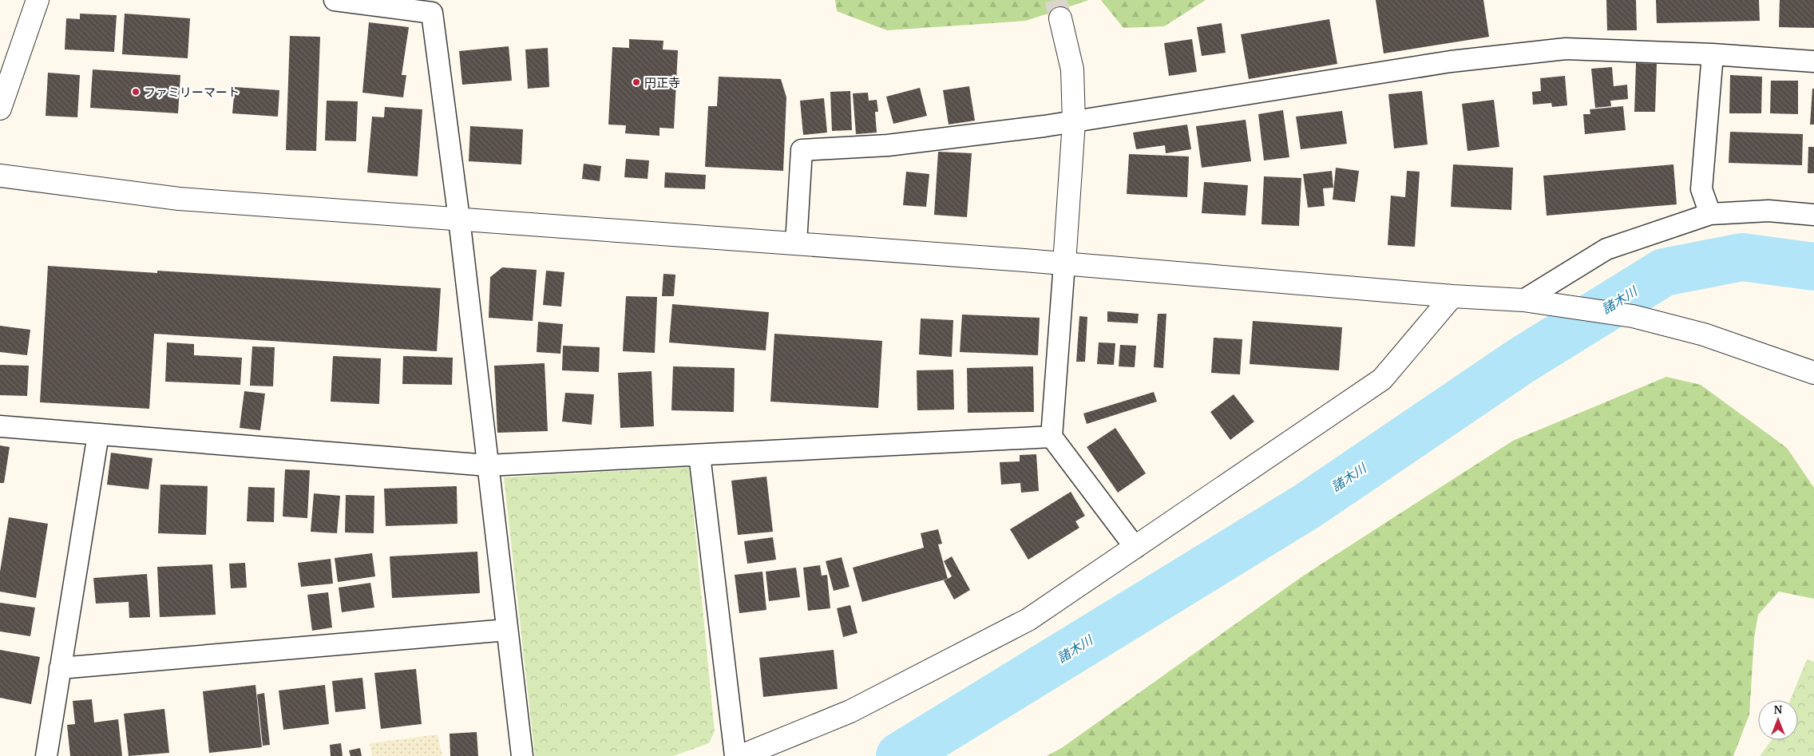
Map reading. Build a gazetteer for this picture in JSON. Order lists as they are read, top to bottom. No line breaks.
{"water":["諸木川"],"places":["円正寺","ファミリーマート"],"north":"top"}
